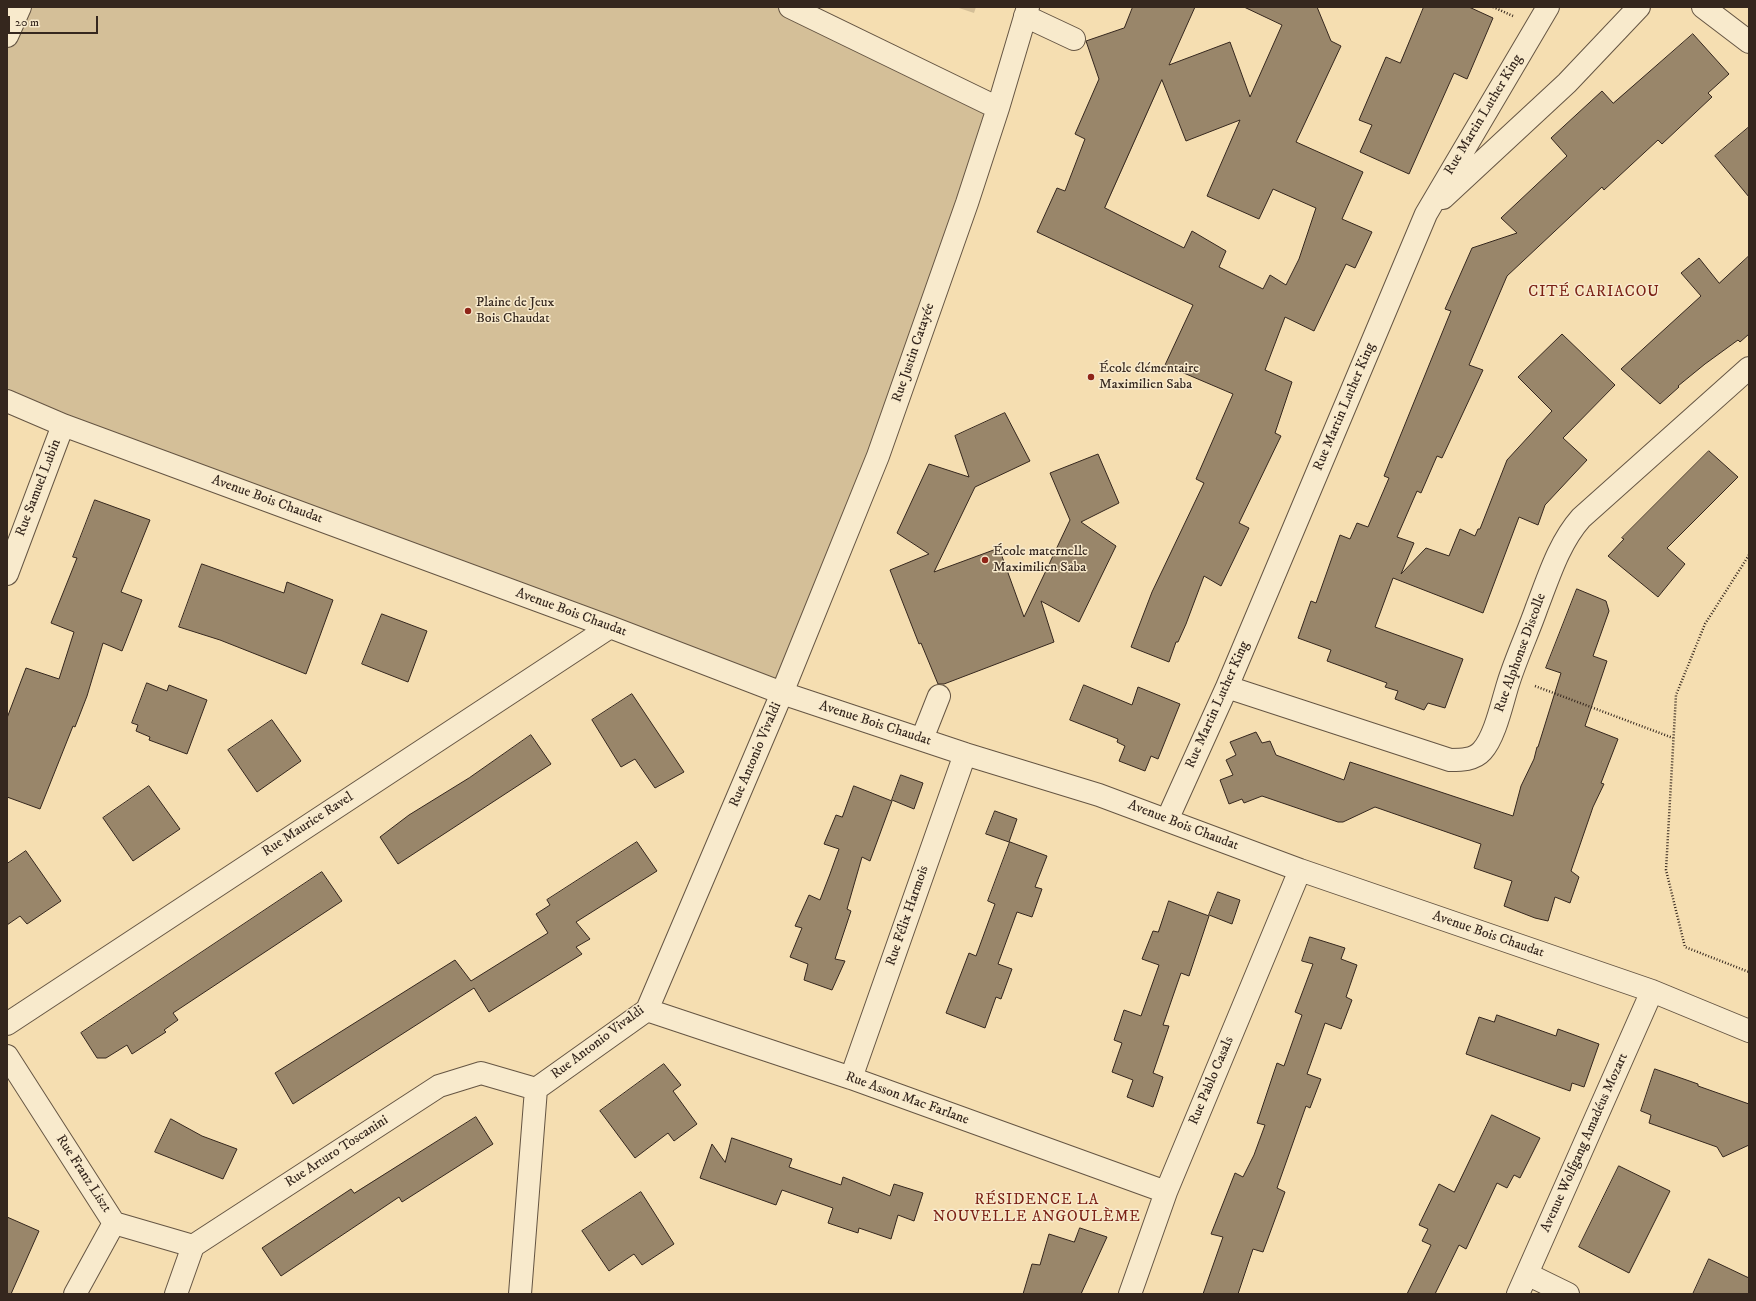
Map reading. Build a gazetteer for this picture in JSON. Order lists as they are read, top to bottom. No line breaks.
{"streets":{"street":["Rue Martin Luther King","Rue Justin Catayée","Rue Samuel Lubin","Avenue Bois Chaudat","Rue Alphonse Discolle","Rue Antonio Vivaldi","Rue Maurice Ravel","Rue Félix Harmois","Rue Pablo Casals","Rue Asson Mac Farlane","Avenue Wolfgang Amadéus Mozart","Rue Arturo Toscanini","Rue Franz Liszt"]},"crossings":[["Rue Martin Luther King","Avenue Bois Chaudat"],["Rue Martin Luther King","Rue Alphonse Discolle"],["Rue Justin Catayée","Avenue Bois Chaudat"],["Rue Justin Catayée","Rue Antonio Vivaldi"],["Rue Samuel Lubin","Avenue Bois Chaudat"],["Avenue Bois Chaudat","Rue Antonio Vivaldi"],["Avenue Bois Chaudat","Rue Maurice Ravel"],["Avenue Bois Chaudat","Rue Félix Harmois"],["Avenue Bois Chaudat","Rue Pablo Casals"],["Avenue Bois Chaudat","Avenue Wolfgang Amadéus Mozart"],["Rue Antonio Vivaldi","Rue Asson Mac Farlane"],["Rue Antonio Vivaldi","Rue Arturo Toscanini"],["Rue Félix Harmois","Rue Asson Mac Farlane"],["Rue Pablo Casals","Rue Asson Mac Farlane"],["Rue Arturo Toscanini","Rue Franz Liszt"]],"districts":["CITÉ CARIACOU","RÉSIDENCE LA NOUVELLE ANGOULÈME"],"places":["Plaine de Jeux Bois Chaudat","École élémentaire Maximilien Saba","École maternelle Maximilien Saba"],"scale_bar":"20 m"}
